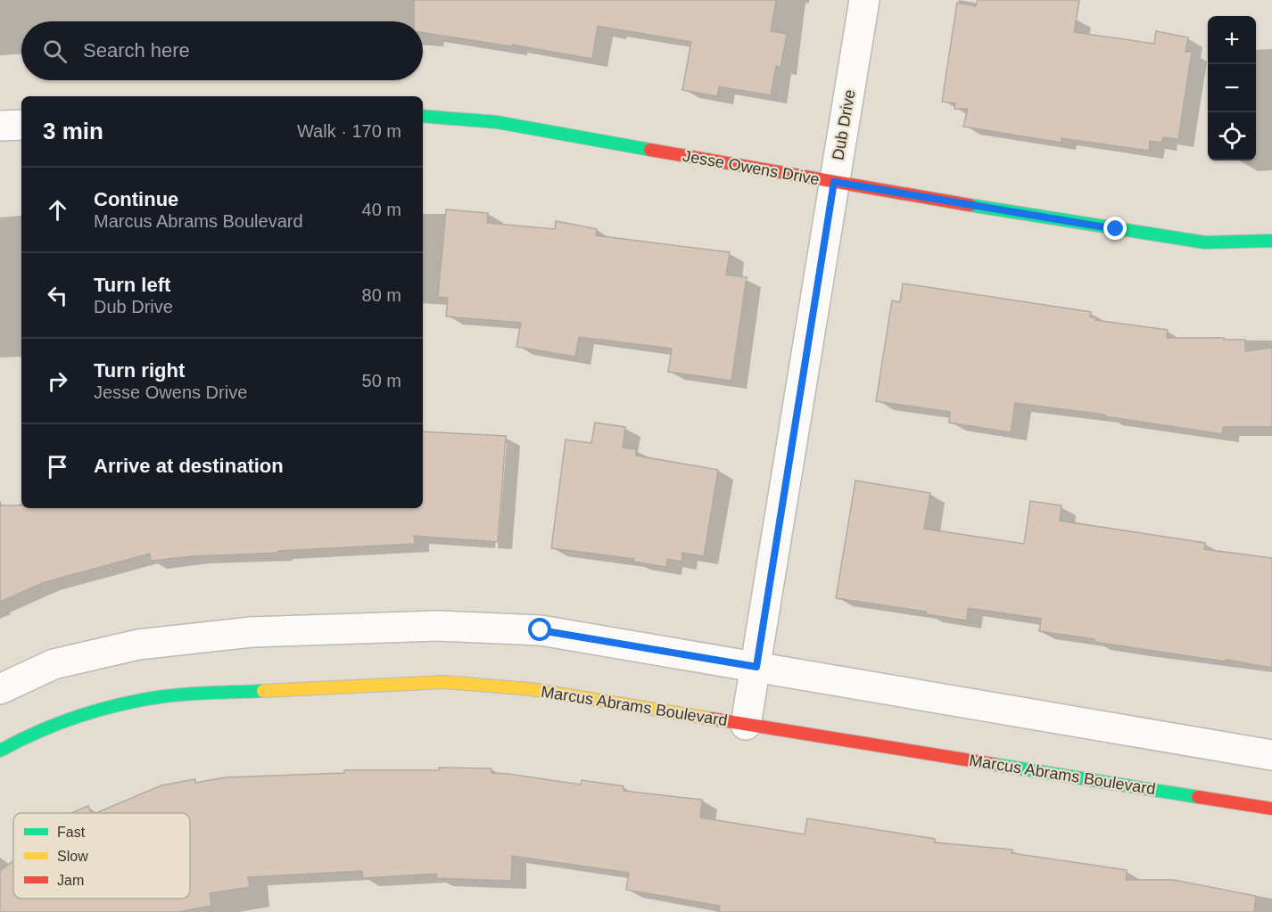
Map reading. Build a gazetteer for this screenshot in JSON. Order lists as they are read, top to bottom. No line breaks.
{"streets":{"street":["Dub Drive","Jesse Owens Drive","Marcus Abrams Boulevard"]},"crossings":[["Dub Drive","Jesse Owens Drive"],["Dub Drive","Marcus Abrams Boulevard"]],"legend":["Fast","Slow","Jam"],"page":{"map_buttons":["+","−"],"search":"Search here","heading":["3 min","Walk · 170 m"],"list":[["Continue","Marcus Abrams Boulevard","40 m"],["Turn left","Dub Drive","80 m"],["Turn right","Jesse Owens Drive","50 m"],"Arrive at destination"]}}
